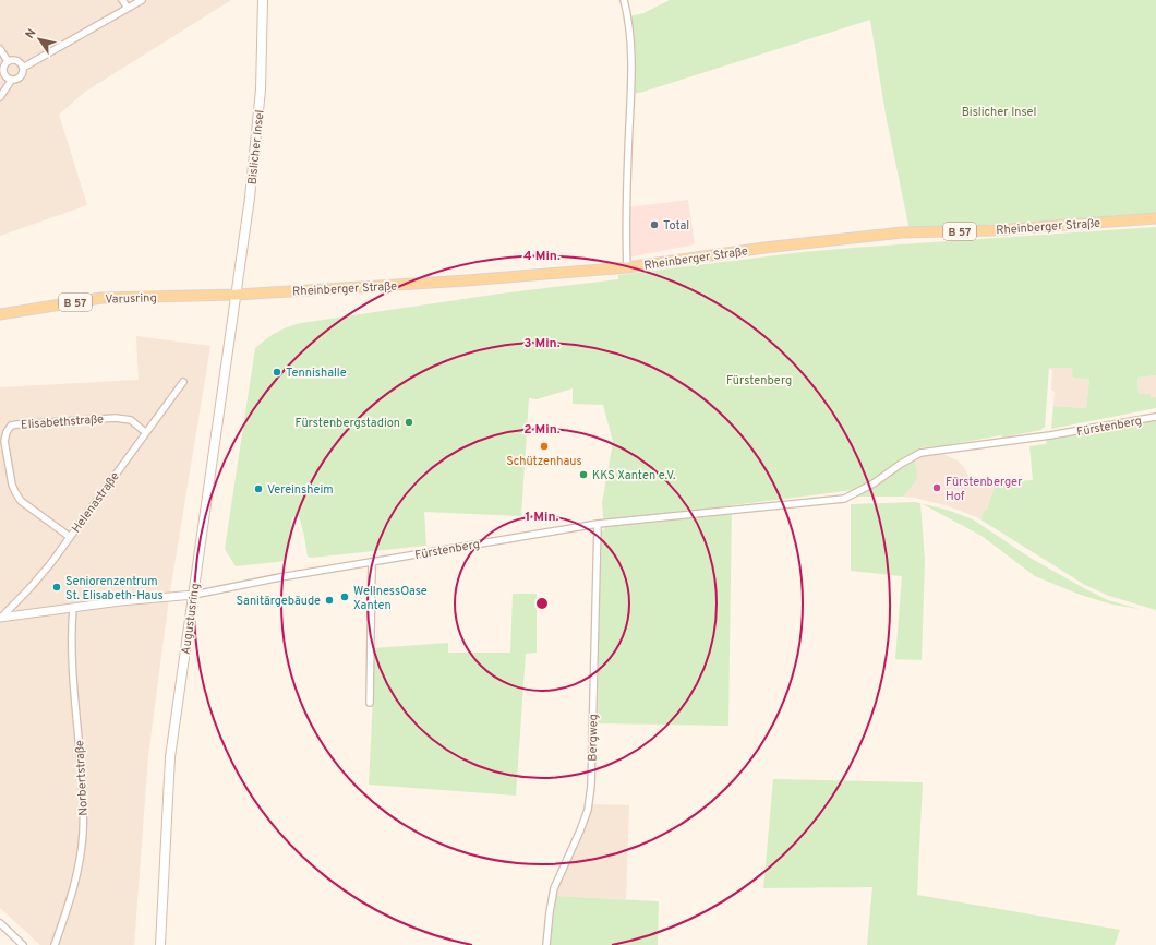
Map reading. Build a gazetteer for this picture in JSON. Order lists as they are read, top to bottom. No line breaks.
{"streets":{"main road":["Bislicher Insel","Rheinberger Straße","B 57","Varusring","Augustusring"],"street":["Elisabethstraße","Fürstenberg","Helenastraße","Bergweg","Norbertstraße"]},"crossings":[["Bislicher Insel","Rheinberger Straße"],["Bislicher Insel","Varusring"],["Bislicher Insel","Augustusring"],["Rheinberger Straße","Varusring"],["Rheinberger Straße","Augustusring"],["Varusring","Augustusring"],["Elisabethstraße","Helenastraße"],["Fürstenberg","Augustusring"],["Fürstenberg","Bergweg"]],"parks":["Bislicher Insel","Fürstenberg"],"places":["Total","Tennishalle","Fürstenbergstadion","Schützenhaus","KKS Xanten e.V.","Fürstenberger Hof","Vereinsheim","Seniorenzentrum St. Elisabeth-Haus","WellnessOase Xanten","Sanitärgebäude"],"north":"top left","rings":["4 Min.","3 Min.","2 Min.","1 Min."]}
